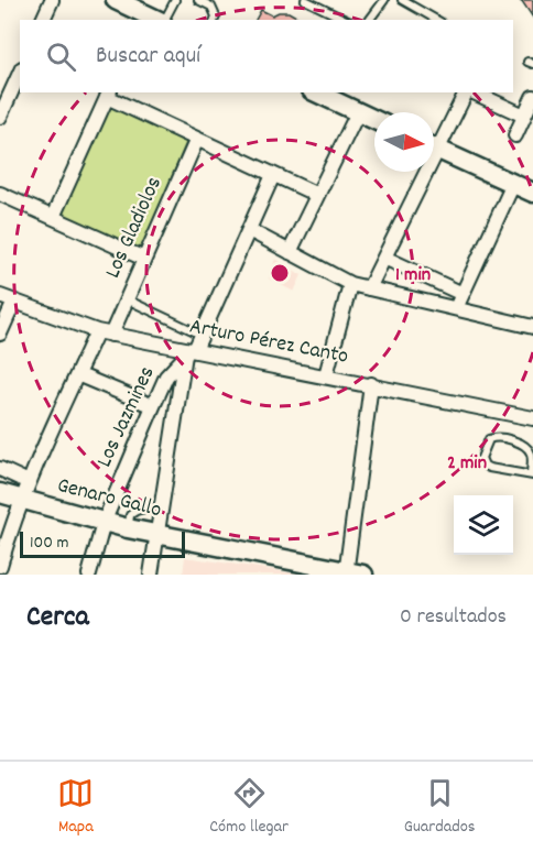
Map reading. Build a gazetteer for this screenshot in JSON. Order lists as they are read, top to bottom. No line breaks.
{"streets":{"street":["Los Gladiolos","Arturo Pérez Canto","Los Jazmines","Genaro Gallo"]},"crossings":[["Los Gladiolos","Arturo Pérez Canto"],["Arturo Pérez Canto","Los Jazmines"],["Los Jazmines","Genaro Gallo"]],"scale_bar":"100 m","north":"right","page":{"search":"Buscar aquí","scale":"100 m","heading":["Cerca","0 resultados"],"nav":["Mapa","Cómo llegar","Guardados"]},"rings":["1 min","2 min"]}
